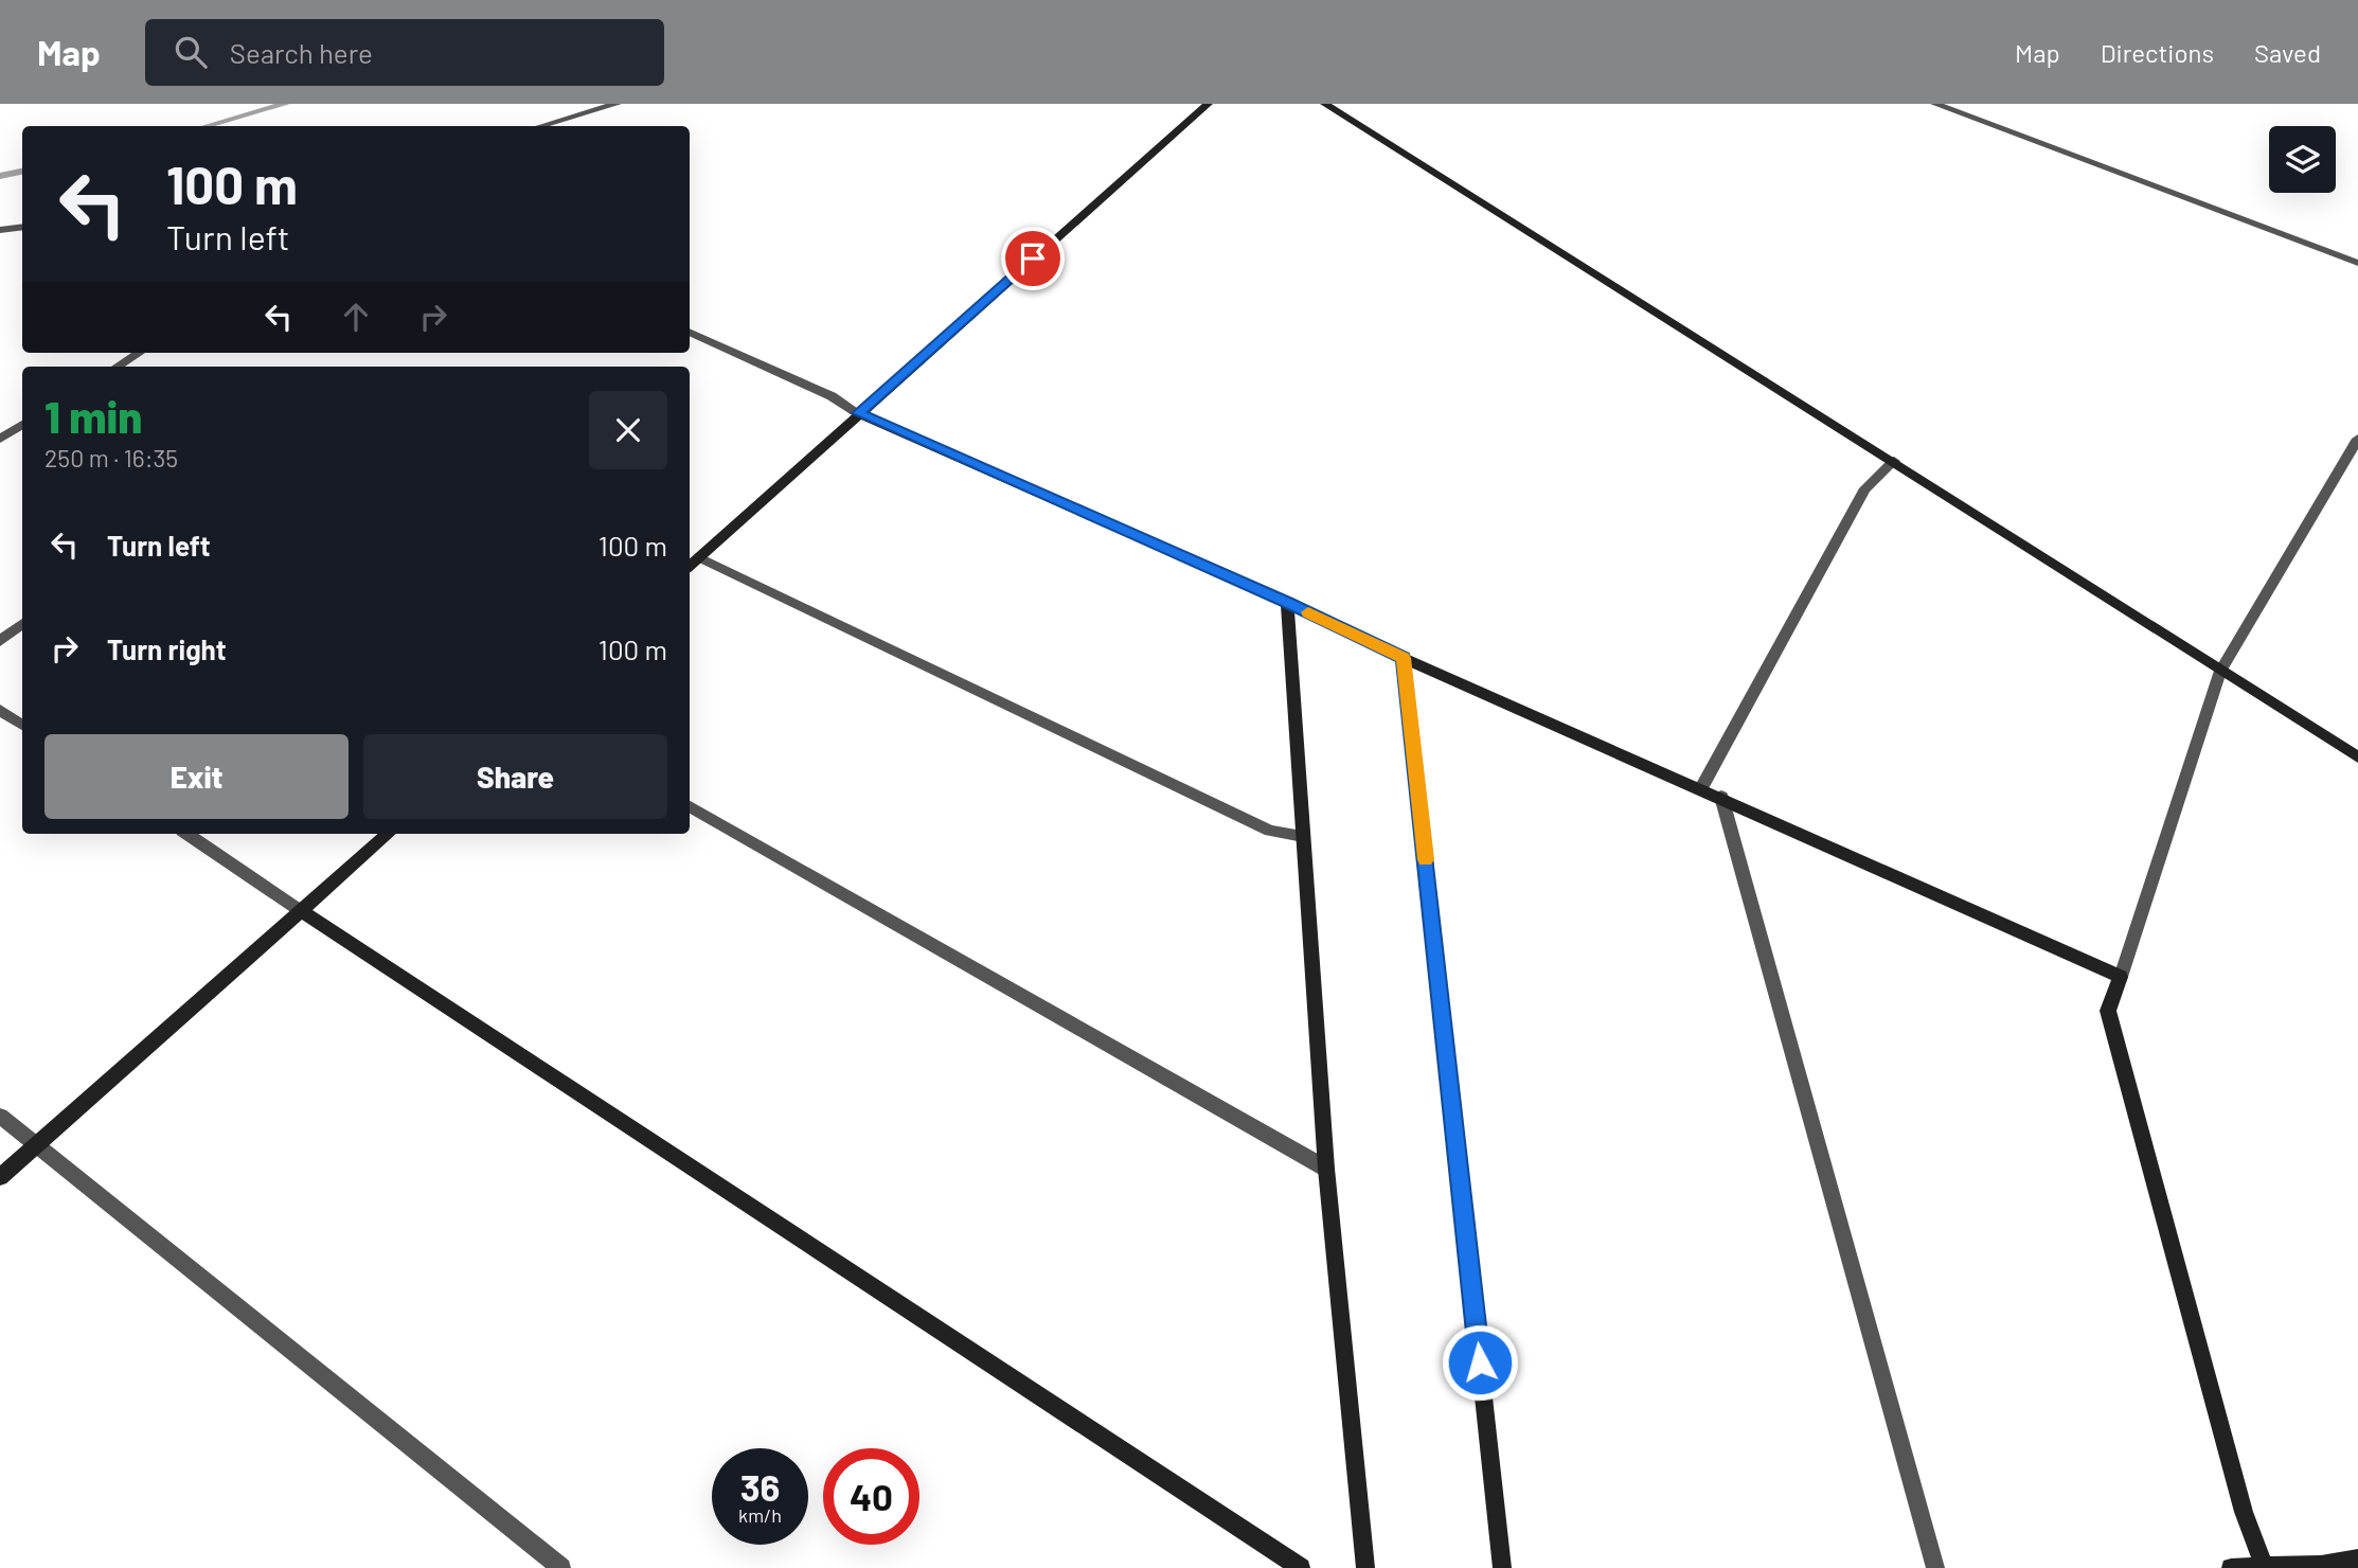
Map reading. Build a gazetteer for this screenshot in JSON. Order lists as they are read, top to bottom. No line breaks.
{"page":{"header":"Map","search":"Search here","nav":["Map","Directions","Saved"],"turn":["100 m","Turn left"],"heading":["1 min","250 m · 16:35"],"list":[{"name":"Turn left","value":"100 m"},{"name":"Turn right","value":"100 m"}],"buttons":["Exit","Share"],"speed":"36 km/h","limit":"40"}}
